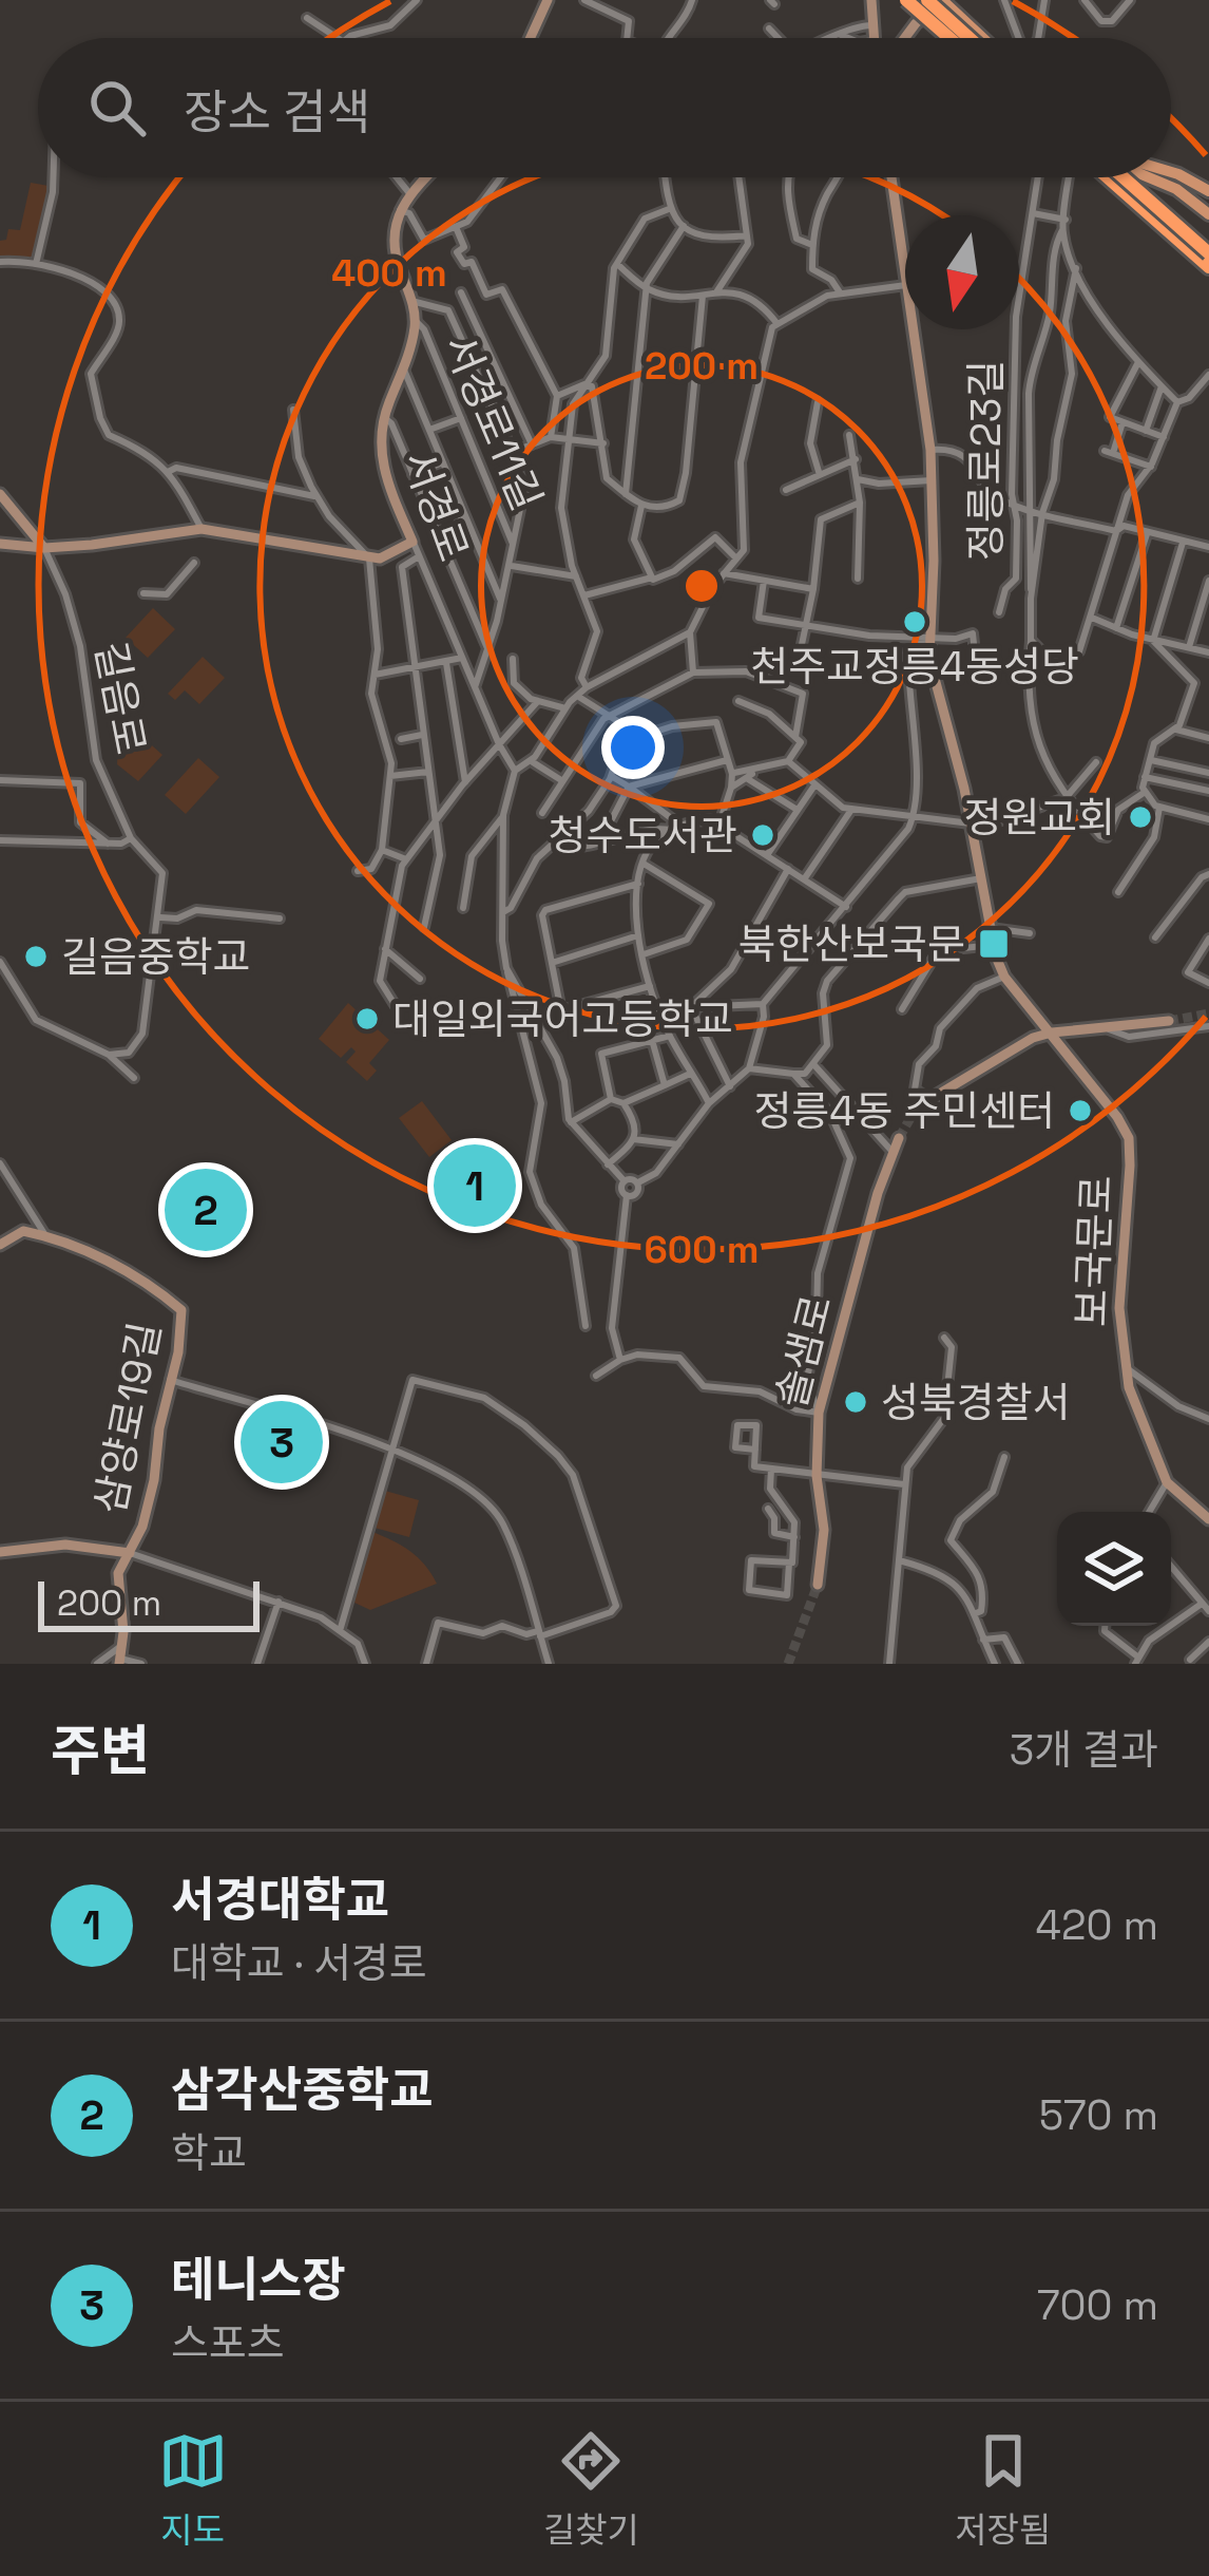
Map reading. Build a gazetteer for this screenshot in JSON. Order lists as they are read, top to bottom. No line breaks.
{"streets":{"street":["서경로11길","정릉로23길","서경로","길음로","보국문로","솔샘로","삼양로19길"]},"crossings":[["서경로11길","서경로"]],"places":{"other":["천주교정릉4동성당","정원교회","청수도서관","길음중학교","대일외국어고등학교","정릉4동 주민센터","성북경찰서"],"transit":["북한산보국문"]},"scale_bar":"200 m","north":"bottom","page":{"search":"장소 검색","pins":["1","2","3"],"scale":"200 m","heading":["주변","3개 결과"],"list":[{"mark":"1","name":"서경대학교","note":"대학교 · 서경로","value":"420 m"},{"mark":"2","name":"삼각산중학교","note":"학교","value":"570 m"},{"mark":"3","name":"테니스장","note":"스포츠","value":"700 m"}],"nav":["지도","길찾기","저장됨"]},"rings":["400 m","200 m","600 m"]}
